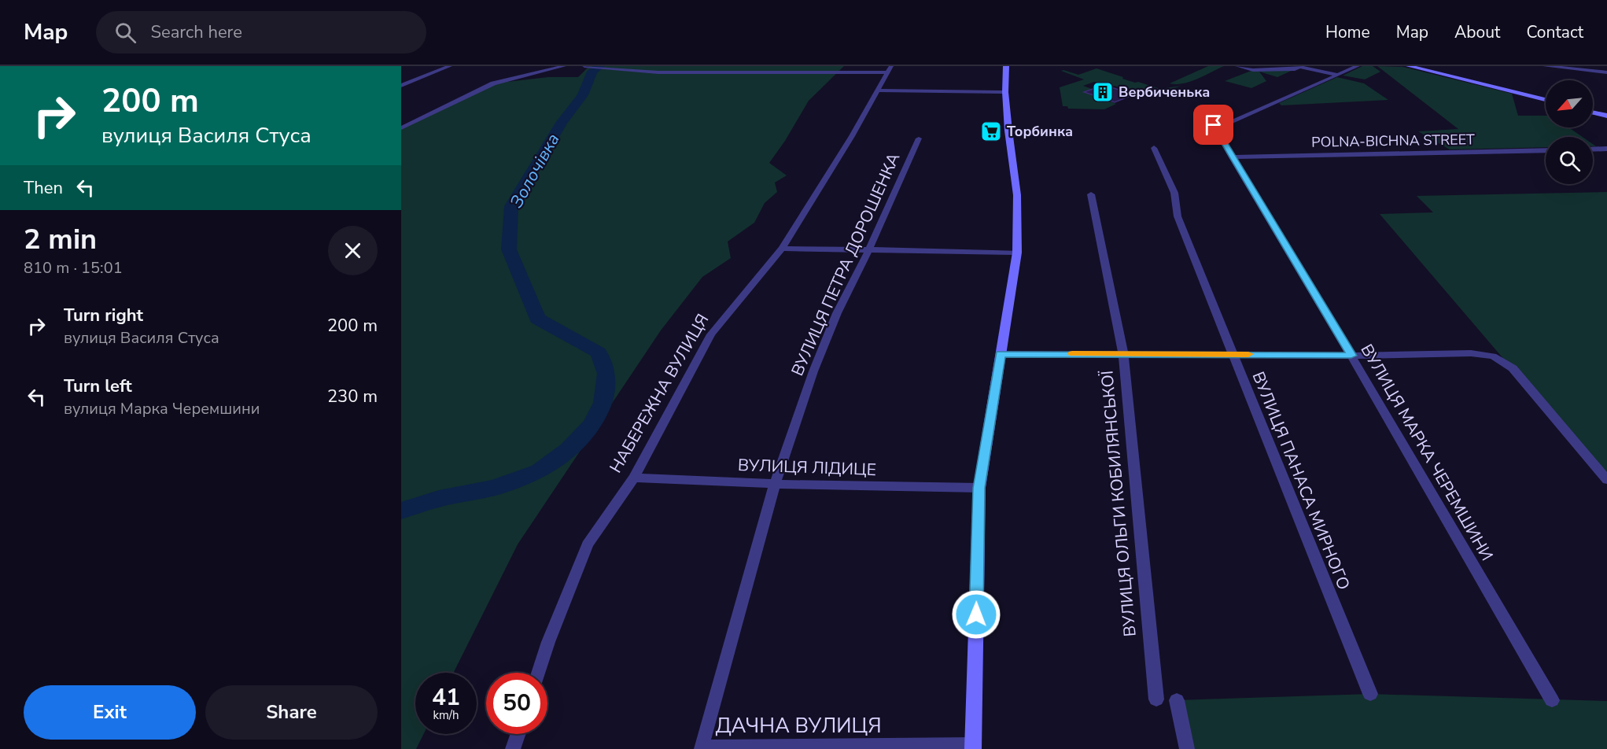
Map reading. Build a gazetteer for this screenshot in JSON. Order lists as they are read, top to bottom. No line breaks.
{"streets":{"street":["POLNA-BICHNA STREET","ВУЛИЦЯ ПЕТРА ДОРОШЕНКА","НАБЕРЕЖНА ВУЛИЦЯ","ВУЛИЦЯ МАРКА ЧЕРЕМШИНИ","ВУЛИЦЯ ЛІДИЦЕ","ВУЛИЦЯ ПАНАСА МИРНОГО","ВУЛИЦЯ ОЛЬГИ КОБИЛЯНСЬКОЇ","ДАЧНА ВУЛИЦЯ"]},"crossings":[["POLNA-BICHNA STREET","ВУЛИЦЯ МАРКА ЧЕРЕМШИНИ"],["ВУЛИЦЯ ПЕТРА ДОРОШЕНКА","ВУЛИЦЯ ЛІДИЦЕ"],["ВУЛИЦЯ ПЕТРА ДОРОШЕНКА","ДАЧНА ВУЛИЦЯ"],["НАБЕРЕЖНА ВУЛИЦЯ","ВУЛИЦЯ ЛІДИЦЕ"],["ВУЛИЦЯ ЛІДИЦЕ","ДАЧНА ВУЛИЦЯ"]],"water":["Золочівка"],"places":{"building":["Вербиченька"],"supermarket":["Торбинка"]},"north":"bottom left","page":{"header":"Map","search":"Search here","nav":["Home","Map","About","Contact"],"turn":["200 m","вулиця Василя Стуса"],"then":"Then","heading":["2 min","810 m · 15:01"],"list":[{"name":"Turn right","note":"вулиця Василя Стуса","value":"200 m"},{"name":"Turn left","note":"вулиця Марка Черемшини","value":"230 m"}],"speed":"41 km/h","limit":"50","buttons":["Exit","Share"]}}
